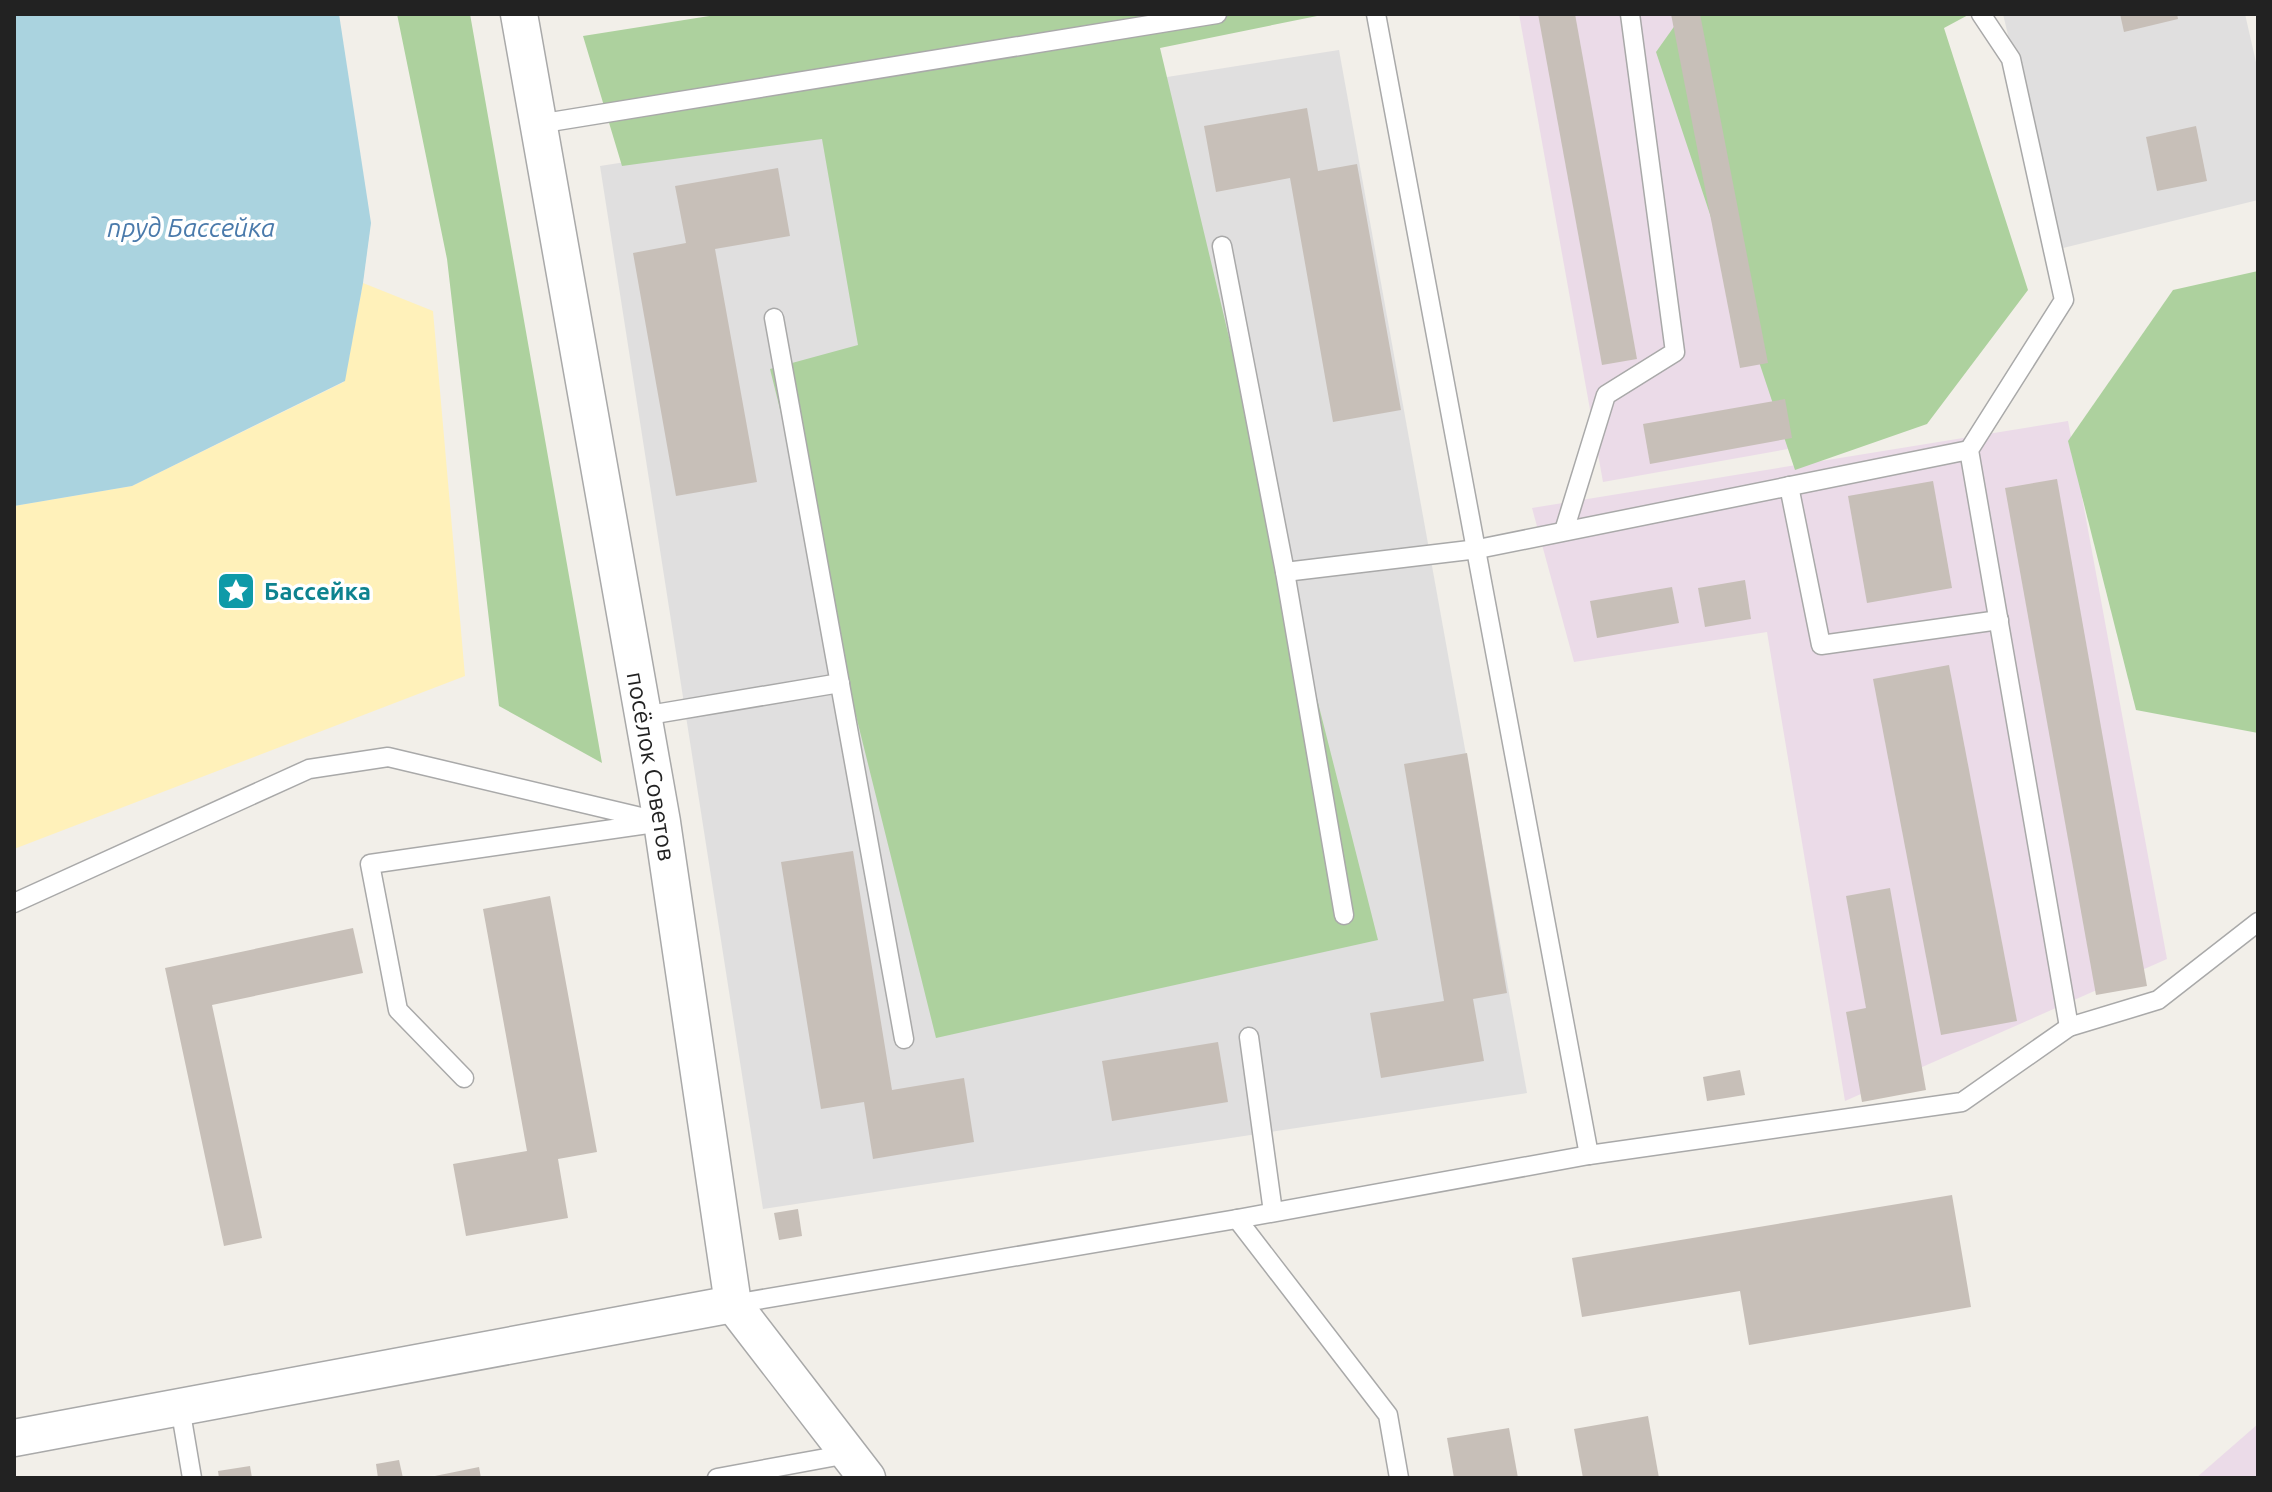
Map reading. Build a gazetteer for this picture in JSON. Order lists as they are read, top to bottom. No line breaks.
{"streets":{"street":["посёлок Советов"]},"water":["пруд Бассейка"],"places":{"place":["Бассейка"]}}
